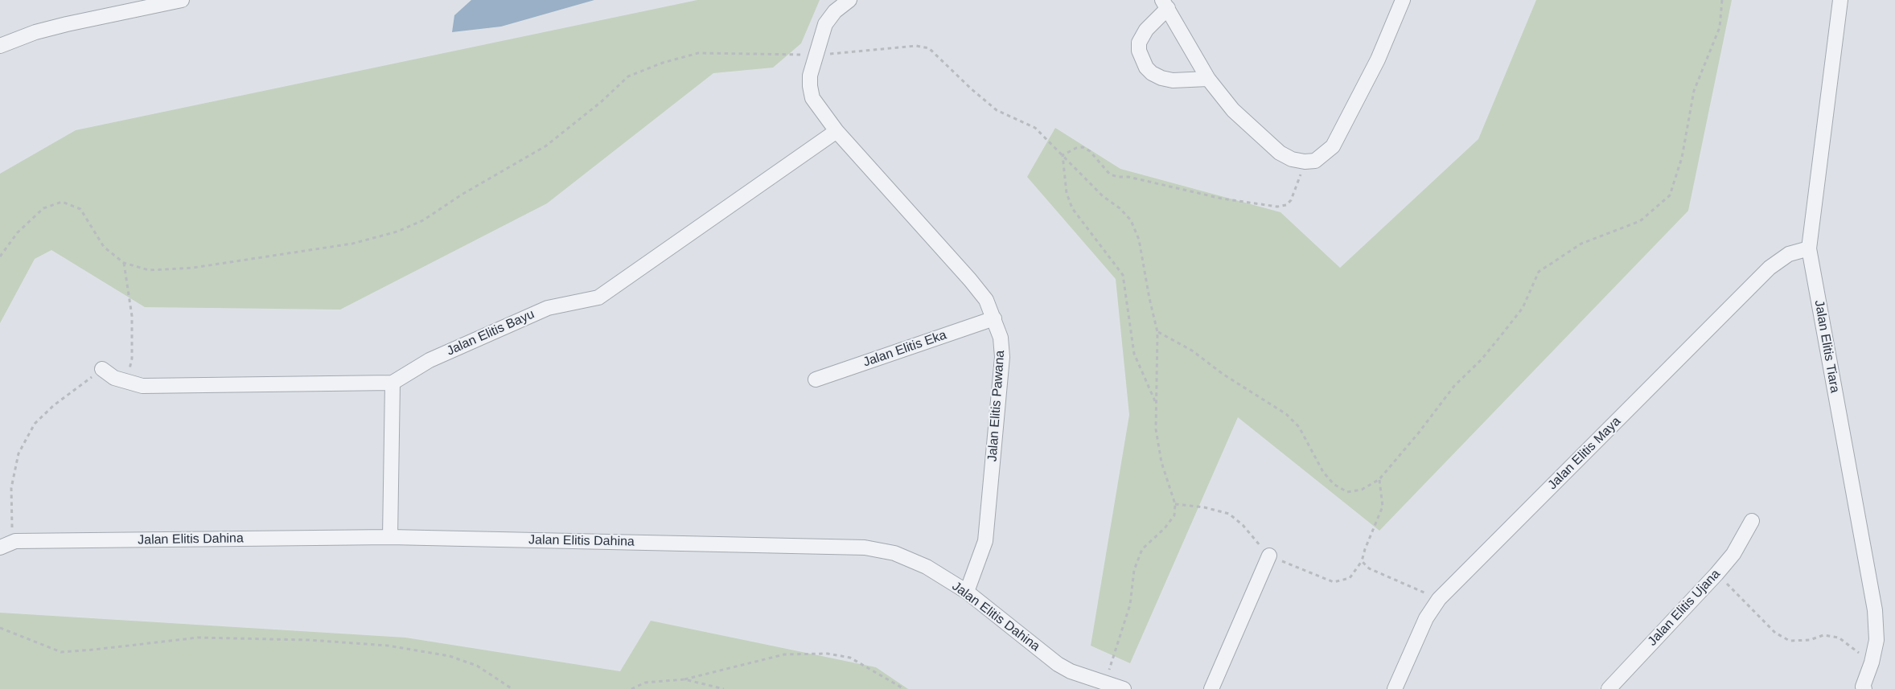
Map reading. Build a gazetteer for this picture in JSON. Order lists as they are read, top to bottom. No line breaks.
{"streets":{"street":["Jalan Elitis Bayu","Jalan Elitis Tiara","Jalan Elitis Eka","Jalan Elitis Pawana","Jalan Elitis Maya","Jalan Elitis Dahina","Jalan Elitis Ujana"]},"crossings":[["Jalan Elitis Bayu","Jalan Elitis Pawana"],["Jalan Elitis Tiara","Jalan Elitis Maya"],["Jalan Elitis Eka","Jalan Elitis Pawana"],["Jalan Elitis Pawana","Jalan Elitis Dahina"]]}
